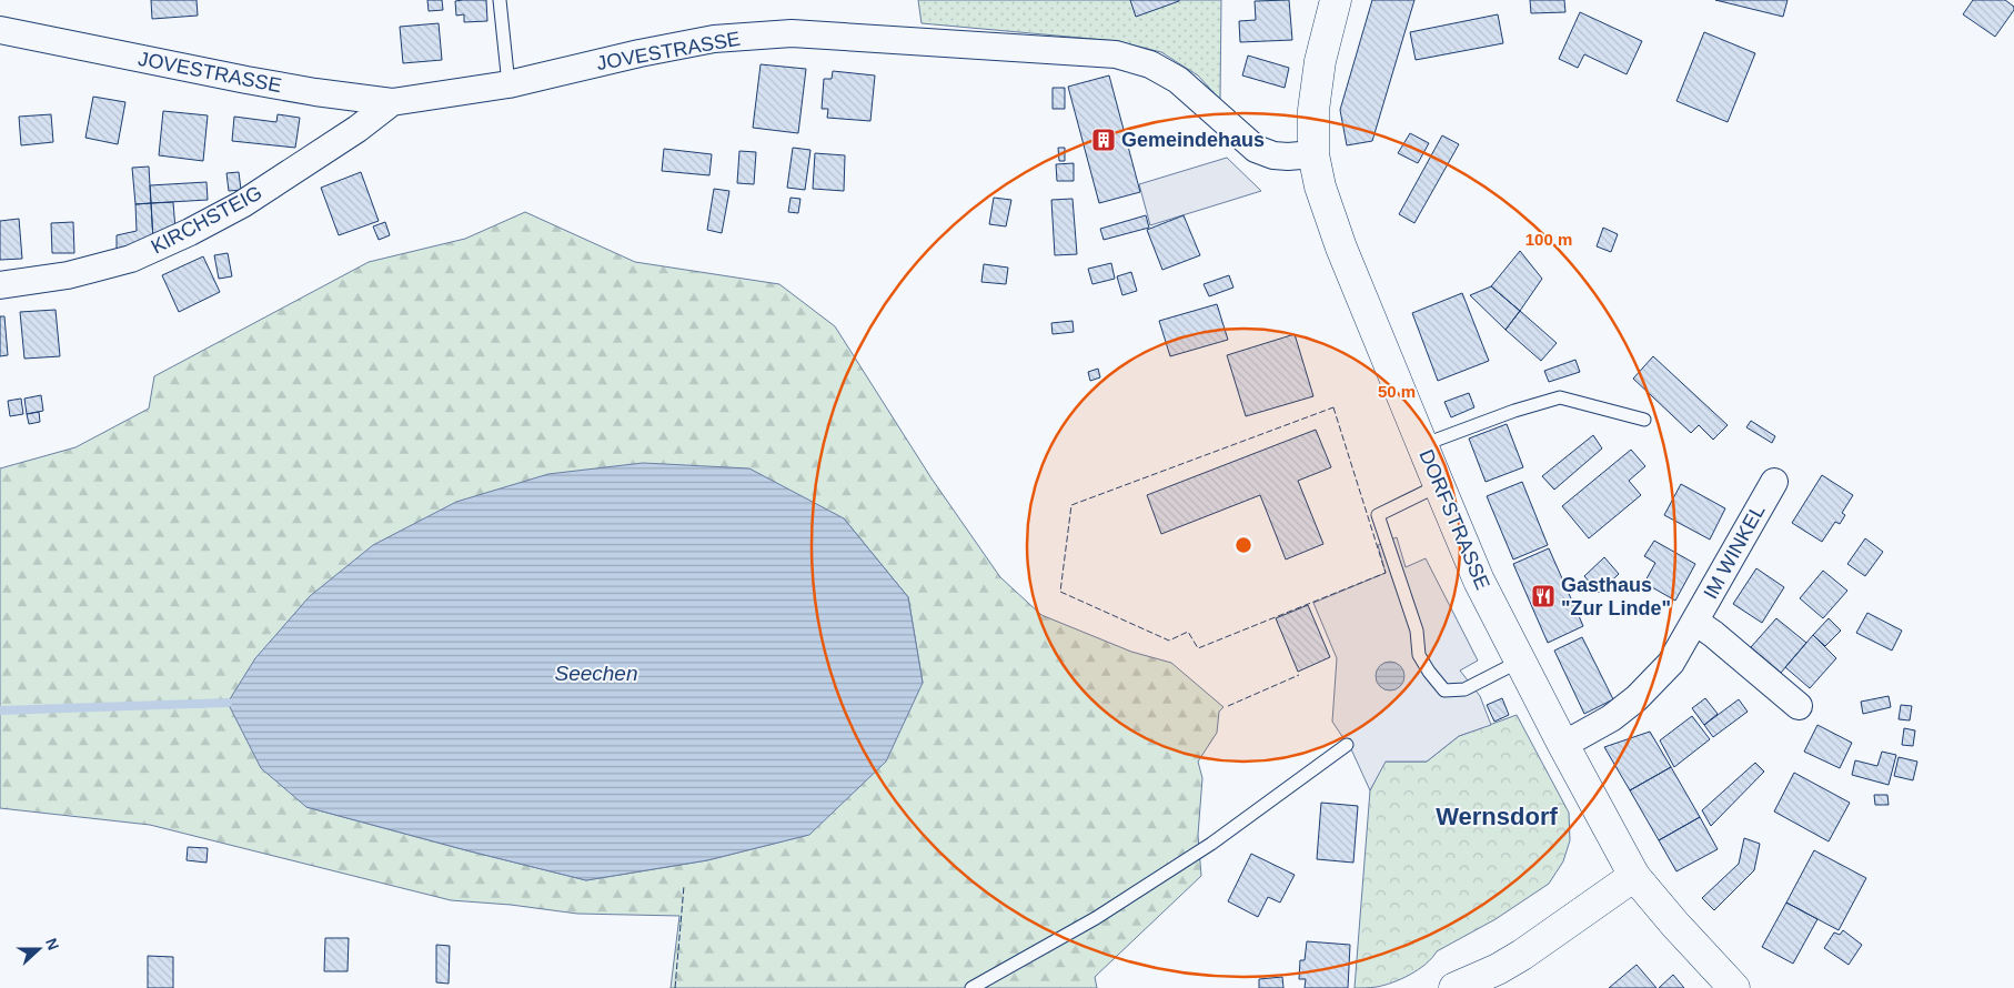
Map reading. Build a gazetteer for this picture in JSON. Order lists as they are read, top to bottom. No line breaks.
{"streets":{"street":["JOVESTRASSE","KIRCHSTEIG","DORFSTRASSE","IM WINKEL"]},"crossings":[["JOVESTRASSE","KIRCHSTEIG"],["JOVESTRASSE","DORFSTRASSE"],["DORFSTRASSE","IM WINKEL"]],"districts":["Wernsdorf"],"water":["Seechen"],"places":{"building":["Gemeindehaus"],"restaurant":["Gasthaus \"Zur Linde\""]},"north":"right","rings":["100 m","50 m"]}
